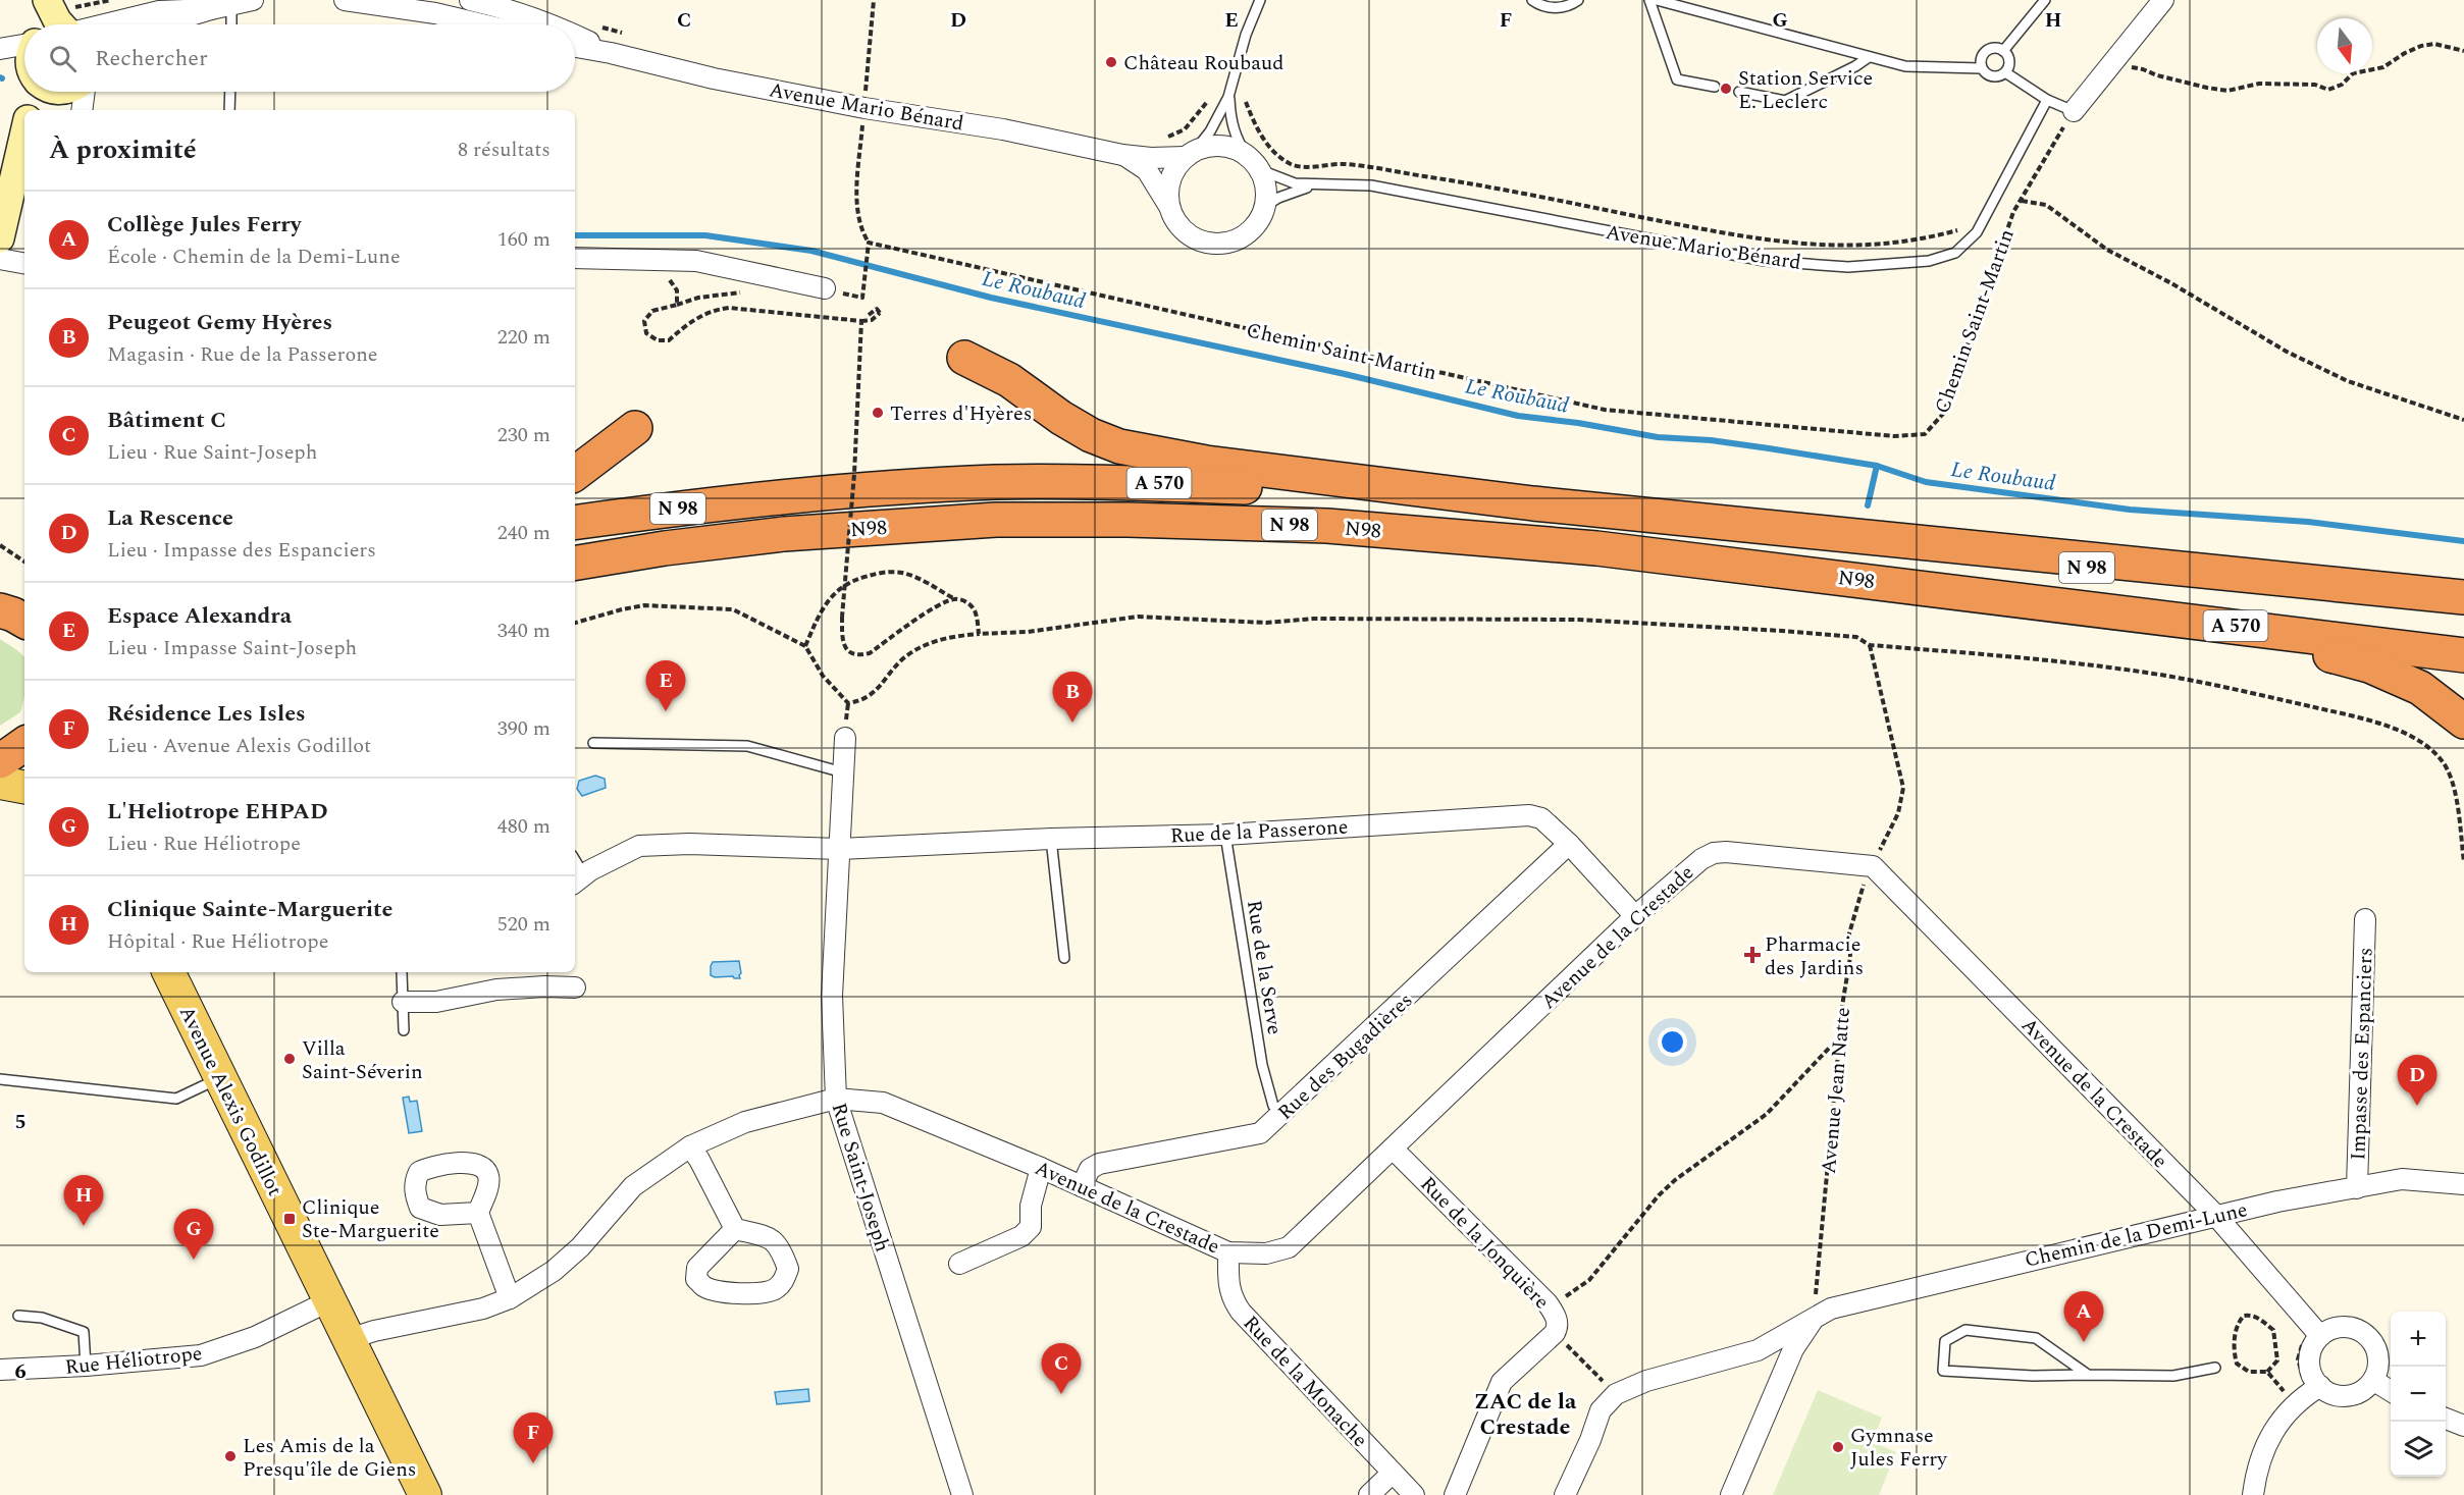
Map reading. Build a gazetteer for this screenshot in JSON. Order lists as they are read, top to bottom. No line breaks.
{"streets":{"highway":["A 570","N 98","N98"],"main road":["Avenue Alexis Godillot"],"street":["Avenue Mario Bénard","Rue de la Passerone","Avenue de la Crestade","Impasse des Espanciers","Rue des Bugadières","Rue Saint-Joseph","Chemin de la Demi-Lune","Rue de la Jonquière","Rue Héliotrope","Rue de la Monache"],"lane":["Rue de la Serve"],"path":["Chemin Saint-Martin","Avenue Jean Natte"]},"crossings":[["A 570","N98"],["Rue de la Passerone","Avenue de la Crestade"],["Rue de la Passerone","Rue de la Serve"],["Rue de la Passerone","Rue des Bugadières"],["Rue de la Passerone","Rue Saint-Joseph"],["Avenue de la Crestade","Rue des Bugadières"],["Avenue de la Crestade","Avenue Jean Natte"],["Avenue de la Crestade","Avenue Alexis Godillot"],["Avenue de la Crestade","Rue Saint-Joseph"],["Avenue de la Crestade","Chemin de la Demi-Lune"],["Avenue de la Crestade","Rue de la Jonquière"],["Avenue de la Crestade","Rue de la Monache"],["Impasse des Espanciers","Chemin de la Demi-Lune"],["Avenue Jean Natte","Chemin de la Demi-Lune"],["Avenue Alexis Godillot","Rue Héliotrope"]],"districts":["ZAC de la Crestade"],"water":["Le Roubaud"],"places":{"other":["Château Roubaud","Station Service E. Leclerc","Terres d'Hyères","Villa Saint-Séverin","Gymnase Jules Ferry","Les Amis de la Presqu'île de Giens"],"health":["Pharmacie des Jardins"],"transit":["Clinique Ste-Marguerite"]},"north":"bottom","page":{"search":"Rechercher","heading":["À proximité","8 résultats"],"list":[{"mark":"A","name":"Collège Jules Ferry","note":"École · Chemin de la Demi-Lune","value":"160 m"},{"mark":"B","name":"Peugeot Gemy Hyères","note":"Magasin · Rue de la Passerone","value":"220 m"},{"mark":"C","name":"Bâtiment C","note":"Lieu · Rue Saint-Joseph","value":"230 m"},{"mark":"D","name":"La Rescence","note":"Lieu · Impasse des Espanciers","value":"240 m"},{"mark":"E","name":"Espace Alexandra","note":"Lieu · Impasse Saint-Joseph","value":"340 m"},{"mark":"F","name":"Résidence Les Isles","note":"Lieu · Avenue Alexis Godillot","value":"390 m"},{"mark":"G","name":"L'Heliotrope EHPAD","note":"Lieu · Rue Héliotrope","value":"480 m"},{"mark":"H","name":"Clinique Sainte-Marguerite","note":"Hôpital · Rue Héliotrope","value":"520 m"}],"pins":["E","B","D","H","G","A","C","F"],"map_buttons":["+","−"]},"grid":{"columns":["C","D","E","F","G","H"],"rows":["5","6"]}}
